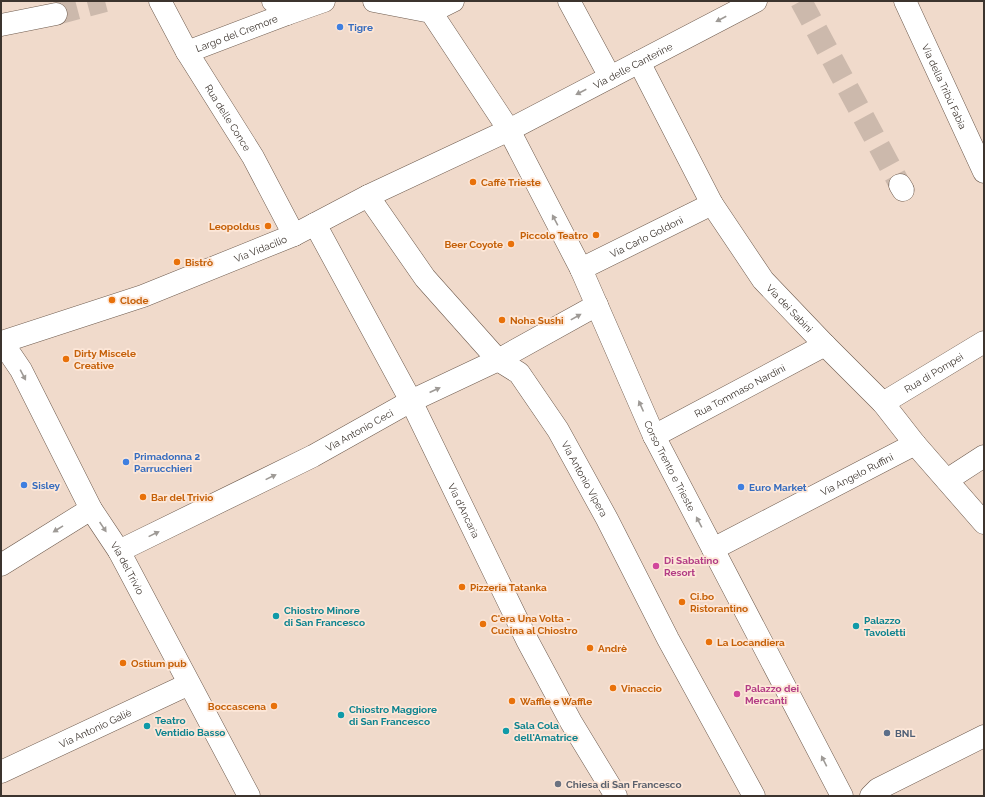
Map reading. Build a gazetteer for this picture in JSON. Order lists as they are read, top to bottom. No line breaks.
{"streets":{"street":["Largo del Cremore","Via delle Canterine","Via della Tribù Fabia","Rua delle Conce","Via Carlo Goldoni","Via Vidacilio","Via dei Sabini","Rua di Pompei","Rua Tommaso Nardini","Via Antonio Ceci","Corso Trento e Trieste","Via Angelo Ruffini","Via Antonio Vipera","Via d'Ancaria","Via del Trivio","Via Antonio Galiè"]},"crossings":[["Largo del Cremore","Rua delle Conce"],["Via delle Canterine","Via Vidacilio"],["Via delle Canterine","Via dei Sabini"],["Via delle Canterine","Corso Trento e Trieste"],["Rua delle Conce","Via Vidacilio"],["Via Carlo Goldoni","Via dei Sabini"],["Via Carlo Goldoni","Corso Trento e Trieste"],["Via Vidacilio","Corso Trento e Trieste"],["Via Vidacilio","Via Antonio Vipera"],["Via Vidacilio","Via d'Ancaria"],["Via Vidacilio","Via del Trivio"],["Via dei Sabini","Rua di Pompei"],["Via dei Sabini","Rua Tommaso Nardini"],["Via dei Sabini","Via Angelo Ruffini"],["Rua Tommaso Nardini","Corso Trento e Trieste"],["Via Antonio Ceci","Corso Trento e Trieste"],["Via Antonio Ceci","Via Antonio Vipera"],["Via Antonio Ceci","Via d'Ancaria"],["Via Antonio Ceci","Via del Trivio"],["Corso Trento e Trieste","Via Angelo Ruffini"],["Via del Trivio","Via Antonio Galiè"]],"one_way":["Via delle Canterine","Via Antonio Ceci","Corso Trento e Trieste","Via del Trivio"],"places":["Tigre","Caffè Trieste","Leopoldus","Piccolo Teatro","Beer Coyote","Bistrò","Clode","Noha Sushi","Dirty Miscele Creative","Primadonna 2 Parrucchieri","Sisley","Euro Market","Bar del Trivio","Di Sabatino Resort","Pizzeria Tatanka","Ci.bo Ristorantino","Chiostro Minore di San Francesco","C'era Una Volta - Cucina al Chiostro","Palazzo Tavoletti","La Locandiera","Andrè","Ostium pub","Vinaccio","Palazzo dei Mercanti","Waffle e Waffle","Boccascena","Chiostro Maggiore di San Francesco","Teatro Ventidio Basso","Sala Cola dell'Amatrice","BNL","Chiesa di San Francesco"]}
